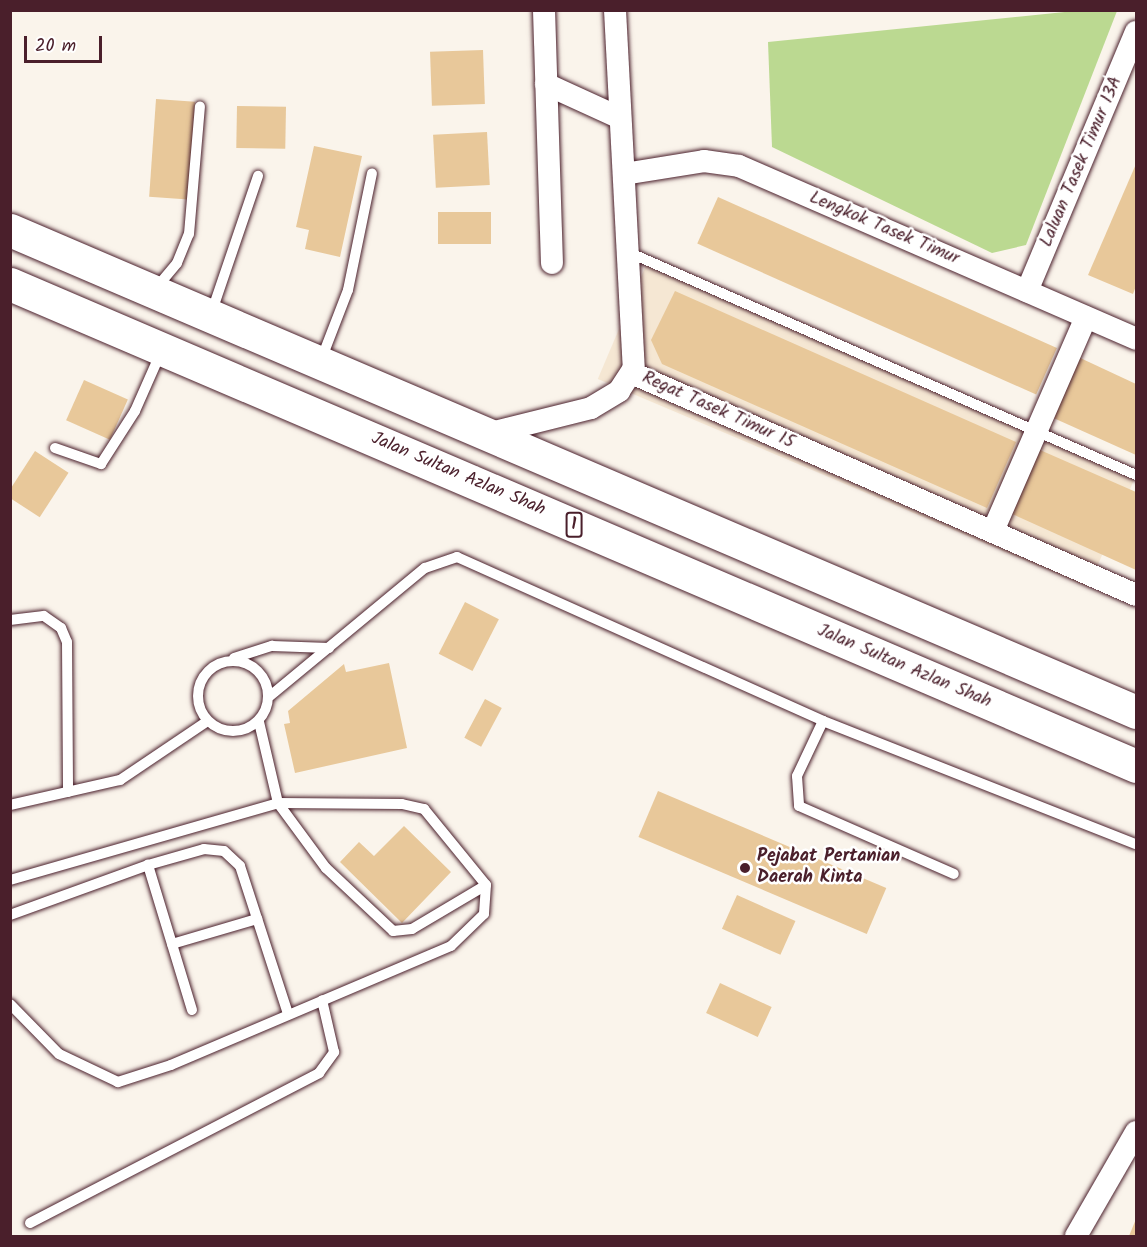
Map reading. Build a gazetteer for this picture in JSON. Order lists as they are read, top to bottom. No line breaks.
{"streets":{"main road":["Jalan Sultan Azlan Shah","1"],"street":["Laluan Tasek Timur 13A","Lengkok Tasek Timur","Regat Tasek Timur 15"]},"crossings":[["Laluan Tasek Timur 13A","Lengkok Tasek Timur"],["Lengkok Tasek Timur","Regat Tasek Timur 15"]],"places":["Pejabat Pertanian Daerah Kinta"],"scale_bar":"20 m"}
